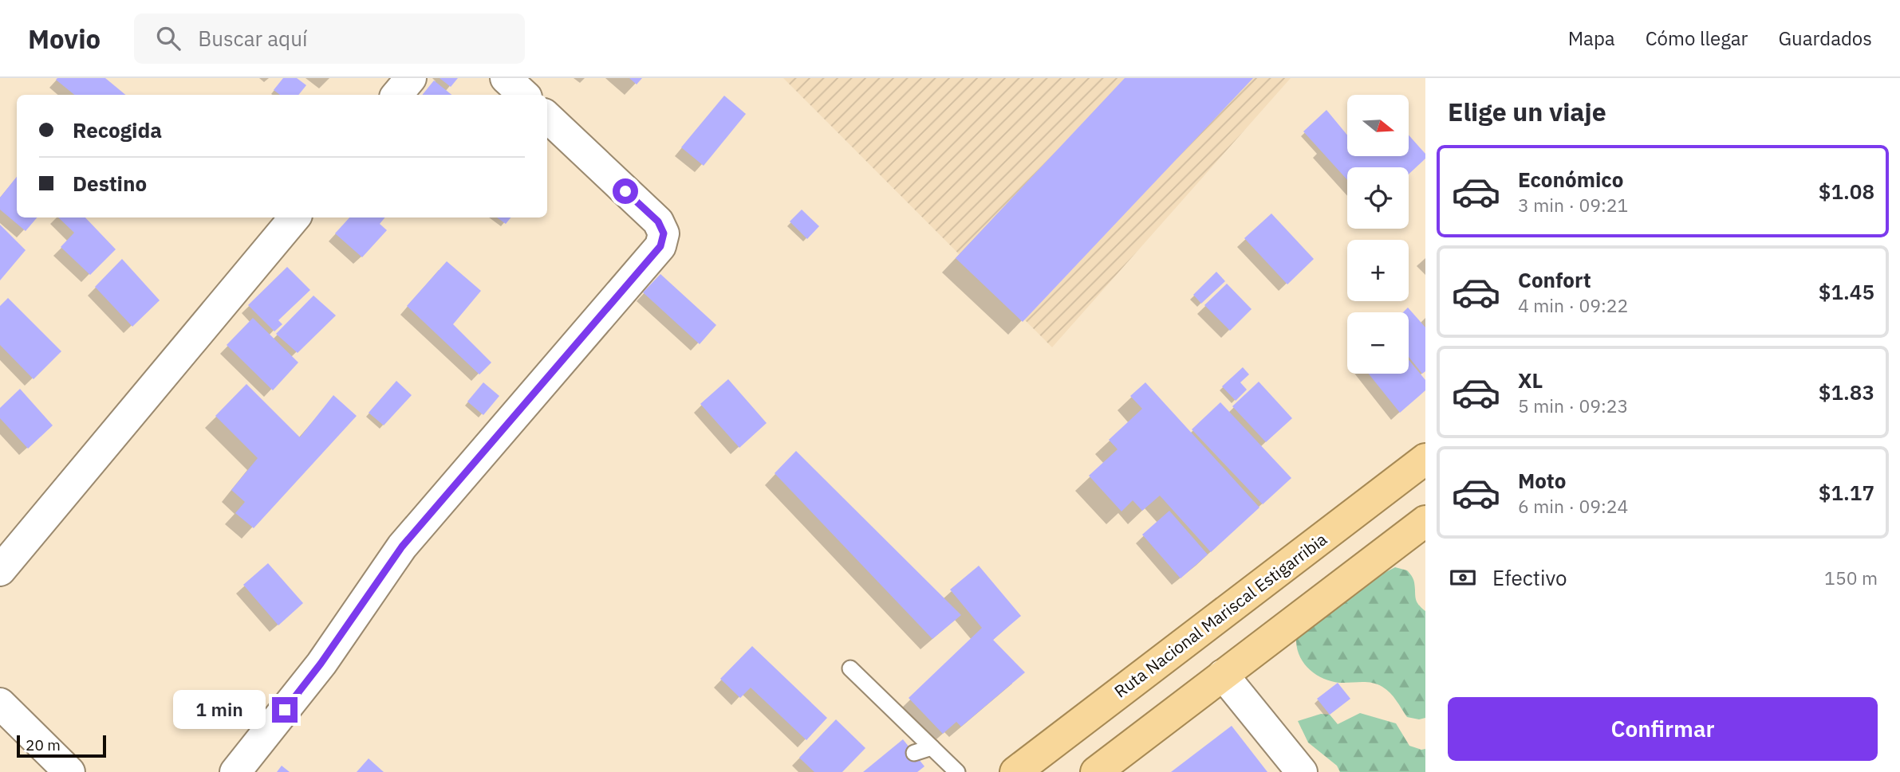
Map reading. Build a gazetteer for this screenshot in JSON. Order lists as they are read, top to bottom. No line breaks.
{"streets":{"highway":["Ruta Nacional Mariscal Estigarribia"]},"scale_bar":"20 m","north":"right","page":{"header":"Movio","search":"Buscar aquí","nav":["Mapa","Cómo llegar","Guardados"],"heading":"Elige un viaje","map_buttons":["+","−"],"banner":["Recogida","Destino"],"list":[{"name":"Económico","note":"3 min · 09:21","value":"$1.08"},{"name":"Confort","note":"4 min · 09:22","value":"$1.45"},{"name":"XL","note":"5 min · 09:23","value":"$1.83"},{"name":"Moto","note":"6 min · 09:24","value":"$1.17"}],"pay":["Efectivo","150 m"],"buttons":"Confirmar","bubble":"1 min","scale":"20 m"}}
